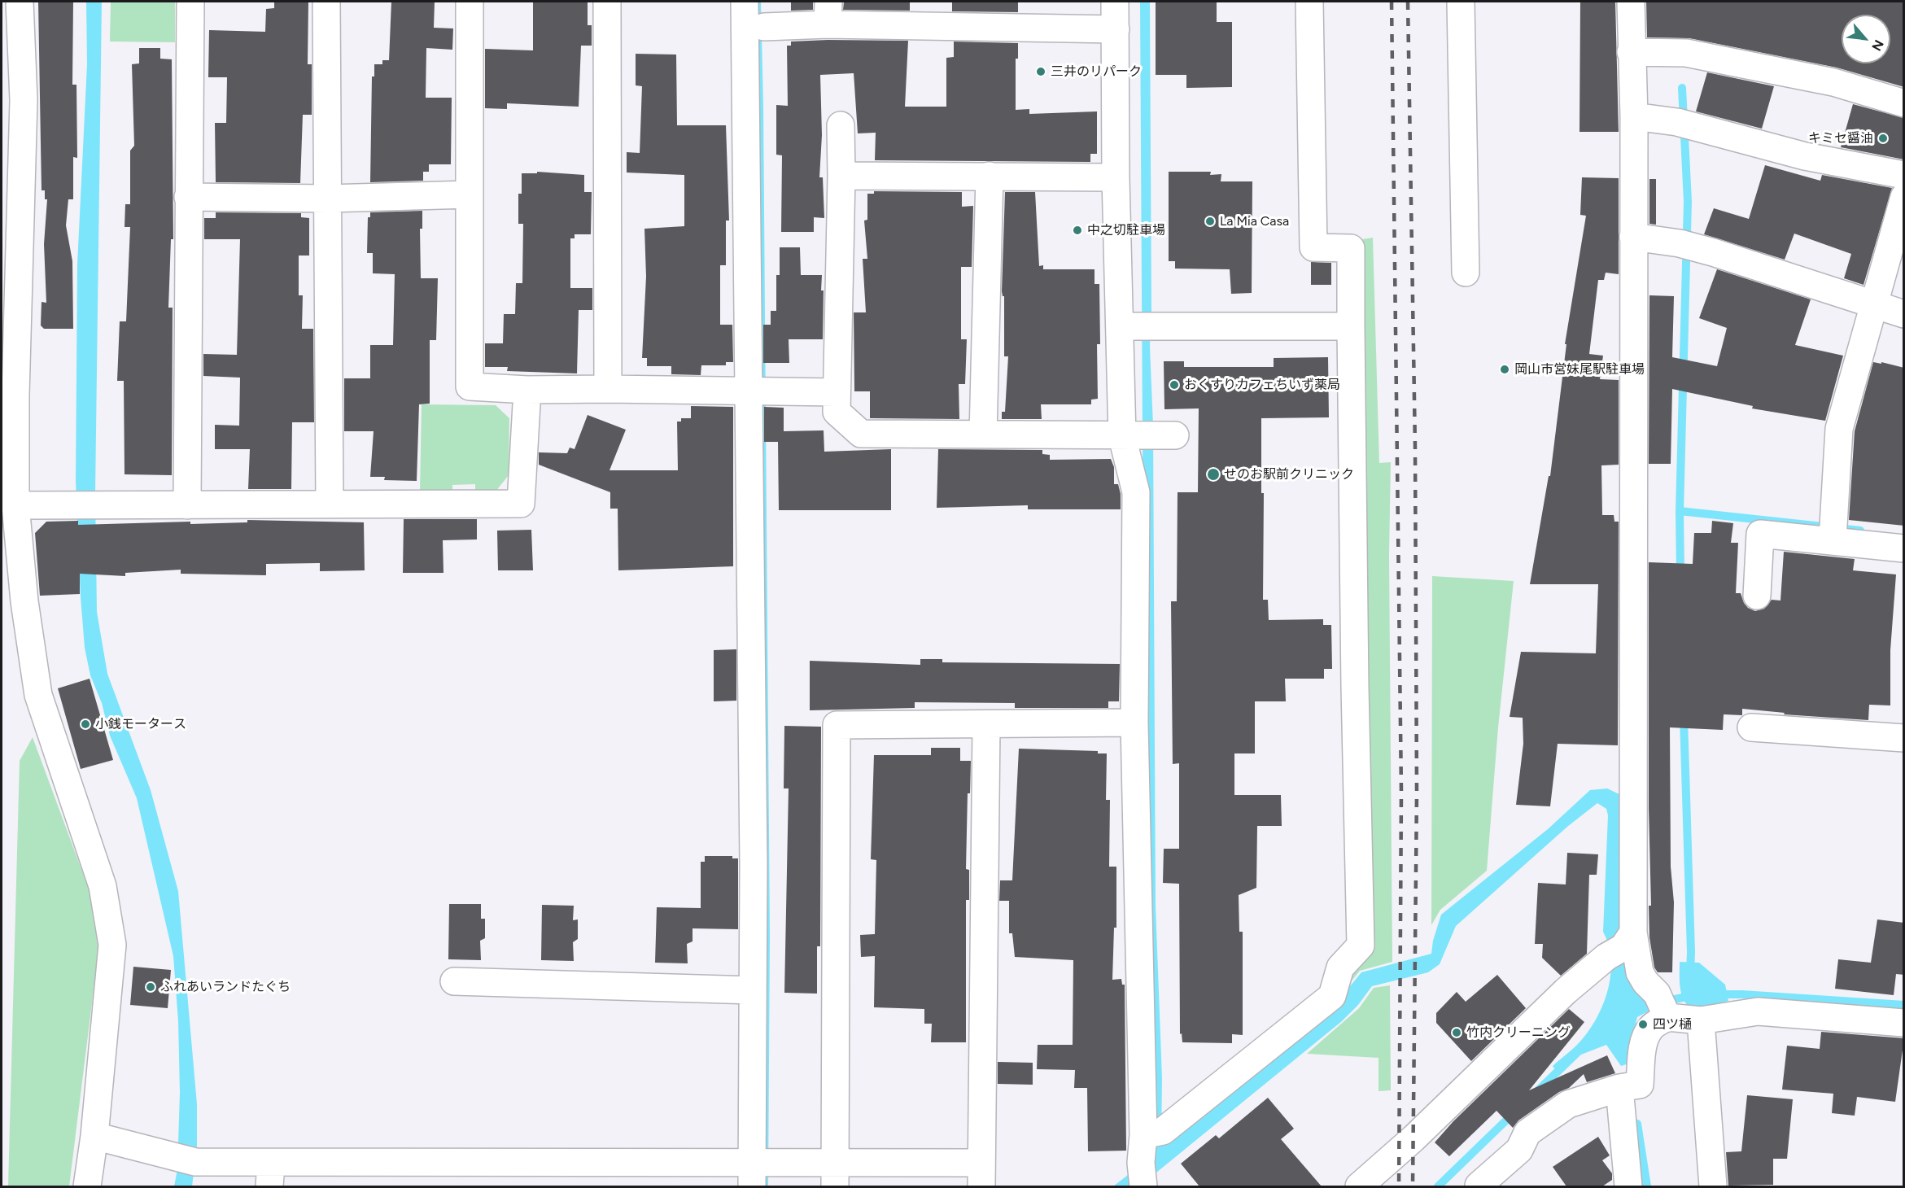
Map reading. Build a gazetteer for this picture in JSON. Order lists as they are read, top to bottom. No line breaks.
{"places":["三井のリパーク","キミセ醤油","La Mia Casa","中之切駐車場","岡山市営妹尾駅駐車場","おくすりカフェちいず薬局","せのお駅前クリニック","小銭モータース","ふれあいランドたぐち","四ツ樋","竹内クリーニング"],"north":"bottom right"}
